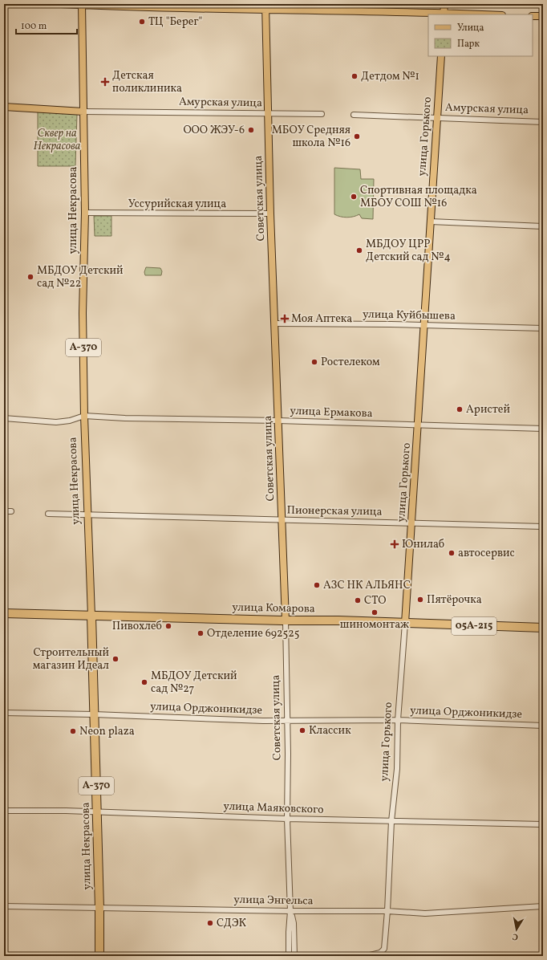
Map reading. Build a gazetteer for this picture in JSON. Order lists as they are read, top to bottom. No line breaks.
{"streets":{"highway":["улица Некрасова","А-370","улица Комарова","05А-215"],"main road":["Амурская улица","улица Горького","Советская улица"],"street":["Уссурийская улица","улица Куйбышева","улица Ермакова","Пионерская улица","улица Орджоникидзе","улица Маяковского","улица Энгельса"]},"crossings":[["Амурская улица","улица Горького"],["Амурская улица","Советская улица"],["Амурская улица","улица Некрасова"],["улица Горького","улица Куйбышева"],["улица Горького","улица Ермакова"],["улица Горького","Пионерская улица"],["улица Горького","улица Комарова"],["улица Горького","улица Орджоникидзе"],["улица Горького","улица Маяковского"],["улица Горького","улица Энгельса"],["Советская улица","Уссурийская улица"],["Советская улица","улица Куйбышева"],["Советская улица","улица Ермакова"],["Советская улица","Пионерская улица"],["Советская улица","улица Комарова"],["Советская улица","улица Орджоникидзе"],["Советская улица","улица Маяковского"],["Советская улица","улица Энгельса"],["Уссурийская улица","улица Некрасова"],["улица Некрасова","улица Ермакова"],["улица Некрасова","Пионерская улица"],["улица Некрасова","улица Комарова"],["улица Некрасова","улица Орджоникидзе"],["улица Некрасова","улица Маяковского"],["улица Некрасова","улица Энгельса"]],"parks":["Сквер на Некрасова"],"places":{"other":["ТЦ \"Берег\"","Детдом №1","ООО ЖЭУ-6","МБОУ Средняя школа №16","Спортивная площадка МБОУ СОШ №16","МБДОУ ЦРР Детский сад №4","МБДОУ Детский сад №22","Ростелеком","Аристей","автосервис","АЗС НК АЛЬЯНС","Пятёрочка","СТО","шиномонтаж","Пивохлеб","Отделение 692525","Строительный магазин Идеал","МБДОУ Детский сад №27","Классик","Neon plaza","СДЭК"],"health":["Детская поликлиника","Моя Аптека","Юнилаб"]},"legend":["Улица","Парк"],"scale_bar":"100 m","north":"bottom"}
